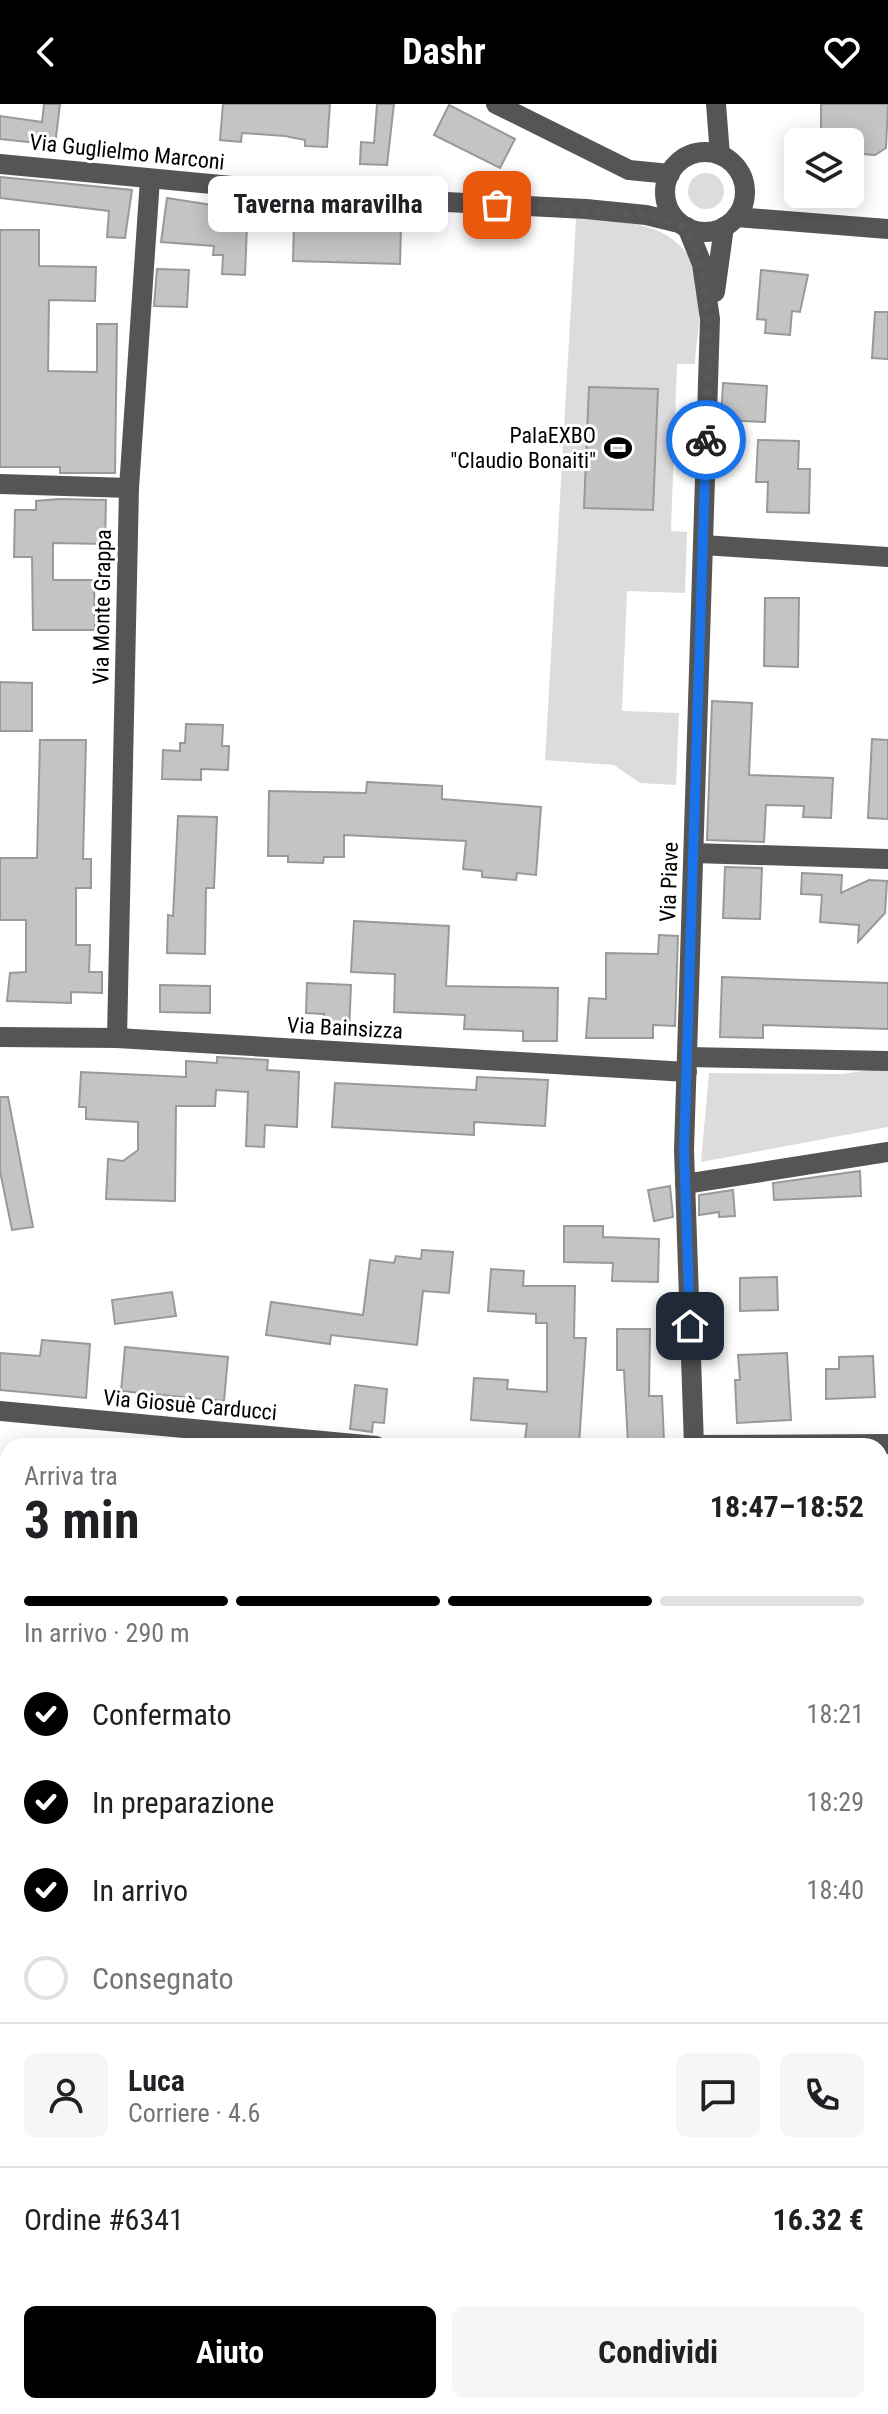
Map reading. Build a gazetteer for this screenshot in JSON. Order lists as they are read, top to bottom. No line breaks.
{"streets":{"street":["Via Guglielmo Marconi","Via Monte Grappa","Via Piave","Via Bainsizza","Via Giosuè Carducci"]},"crossings":[["Via Guglielmo Marconi","Via Monte Grappa"],["Via Guglielmo Marconi","Via Piave"],["Via Monte Grappa","Via Bainsizza"],["Via Piave","Via Bainsizza"]],"places":{"other":["Taverna maravilha"],"sports":["PalaEXBO \"Claudio Bonaiti\""]},"page":{"header":"Dashr","bubble":"Taverna maravilha","heading":["3 min","Arriva tra","18:47–18:52"],"panel":["Luca","Corriere · 4.6","Ordine #6341","16.32 €"],"bar":"In arrivo · 290 m","list":[["Confermato","18:21"],["In preparazione","18:29"],["In arrivo","18:40"],"Consegnato"],"buttons":["Aiuto","Condividi"]}}
